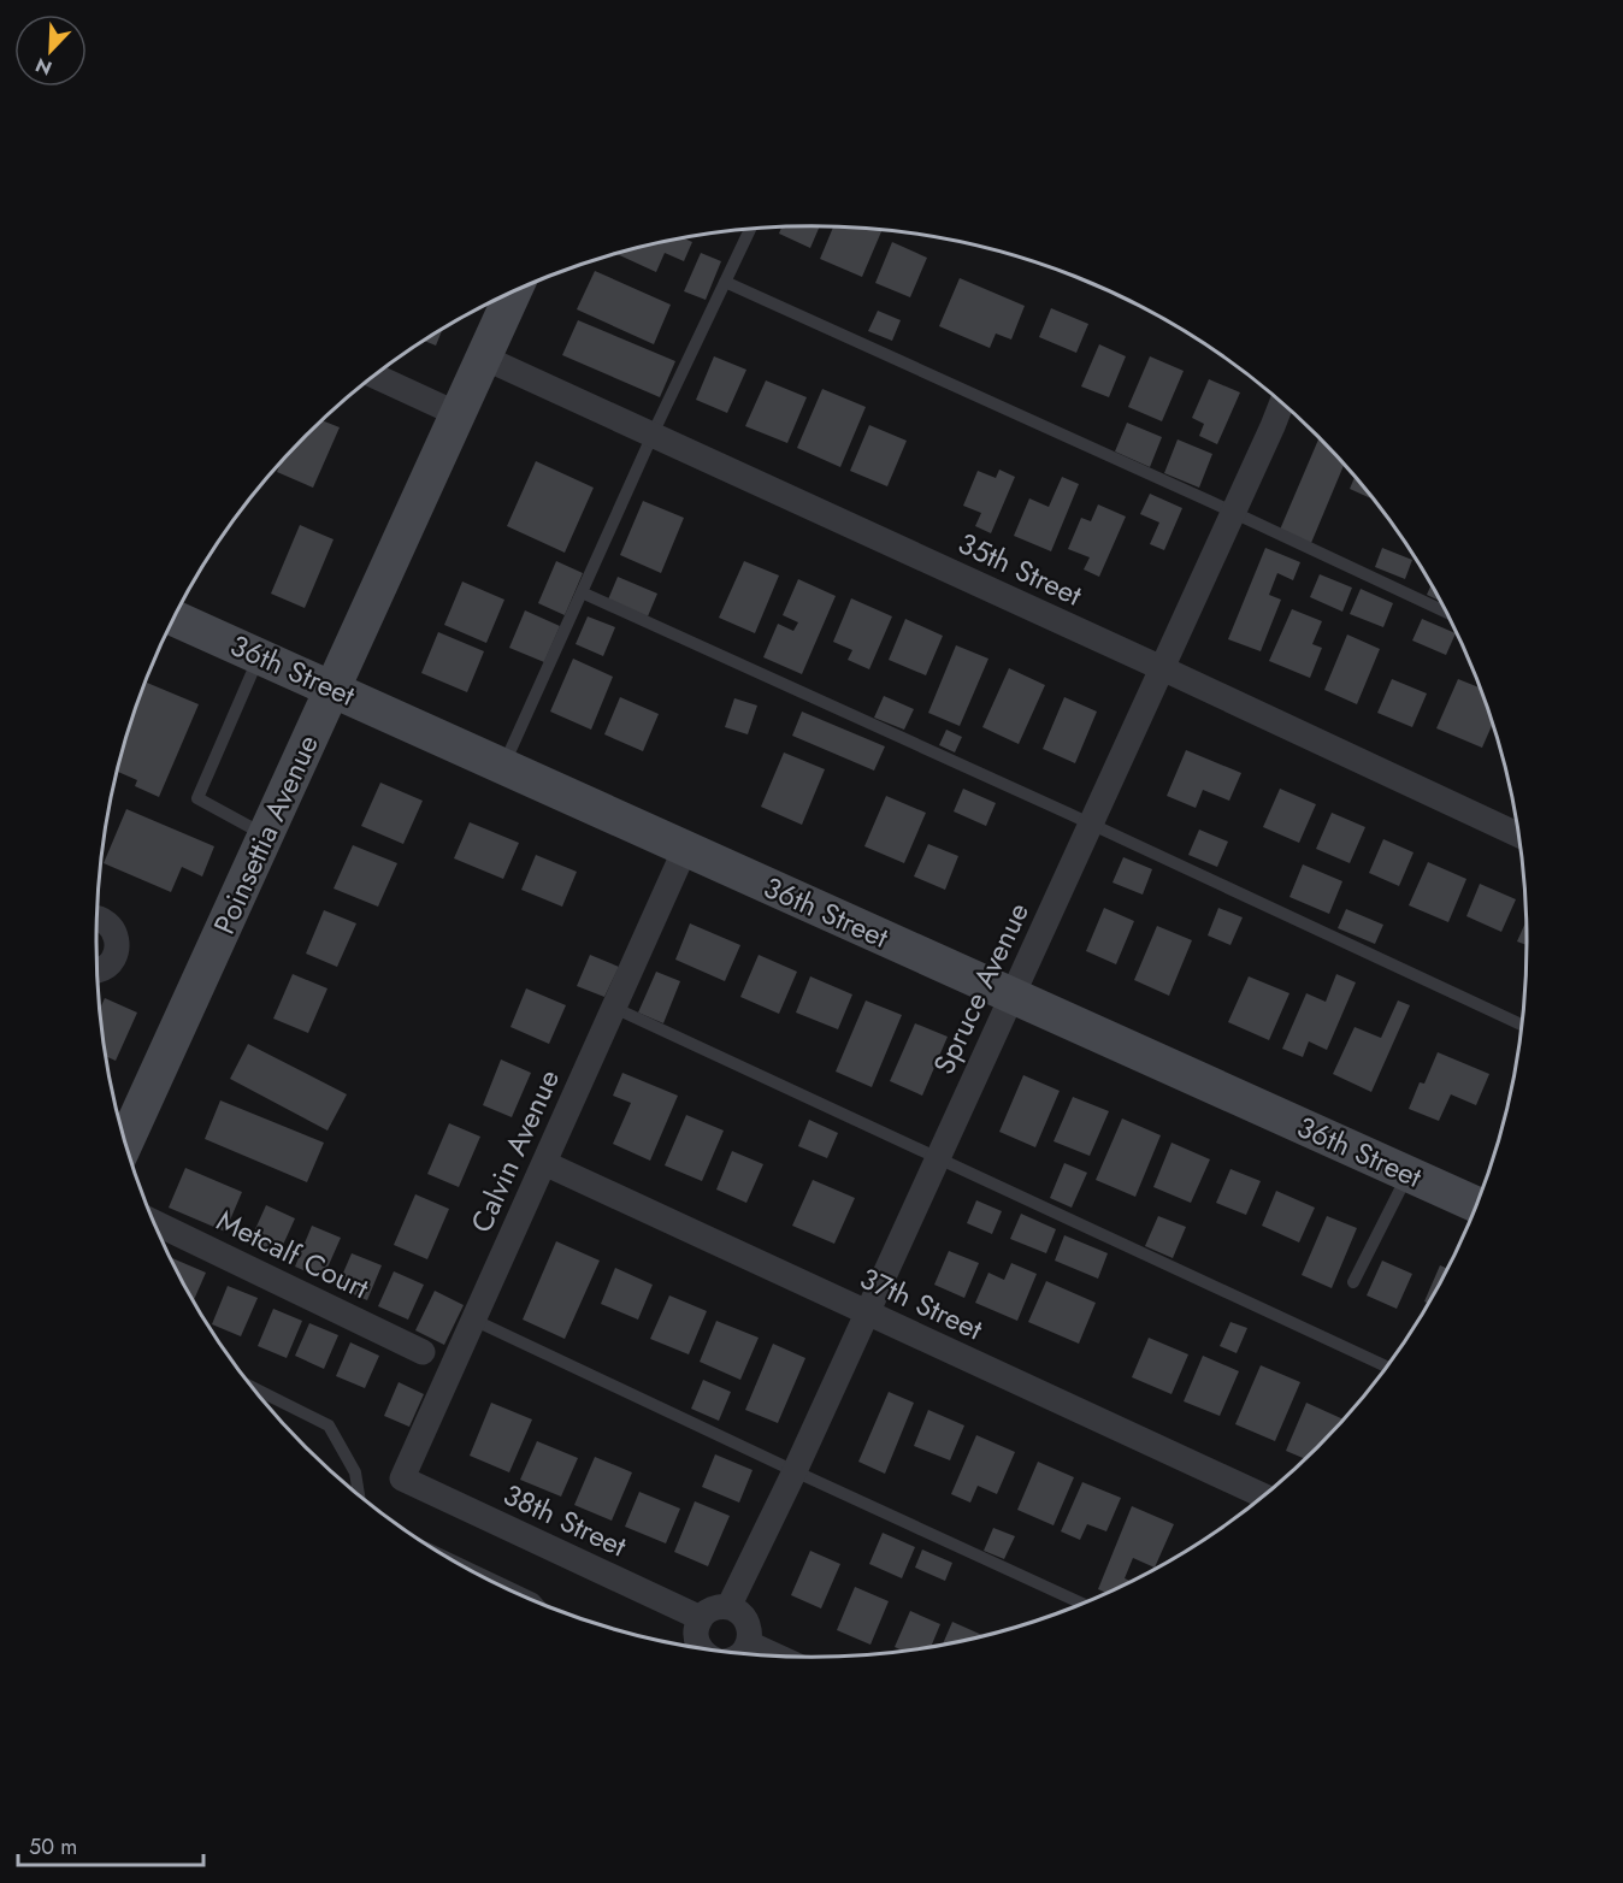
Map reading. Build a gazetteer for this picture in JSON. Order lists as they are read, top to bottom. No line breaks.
{"streets":{"street":["35th Street","36th Street","Poinsettia Avenue","Spruce Avenue","Calvin Avenue","Metcalf Court","37th Street","38th Street"]},"crossings":[["35th Street","Poinsettia Avenue"],["35th Street","Spruce Avenue"],["36th Street","Poinsettia Avenue"],["36th Street","Spruce Avenue"],["36th Street","Calvin Avenue"],["Spruce Avenue","37th Street"],["Calvin Avenue","37th Street"],["Calvin Avenue","38th Street"]],"scale_bar":"50 m","north":"bottom left"}
